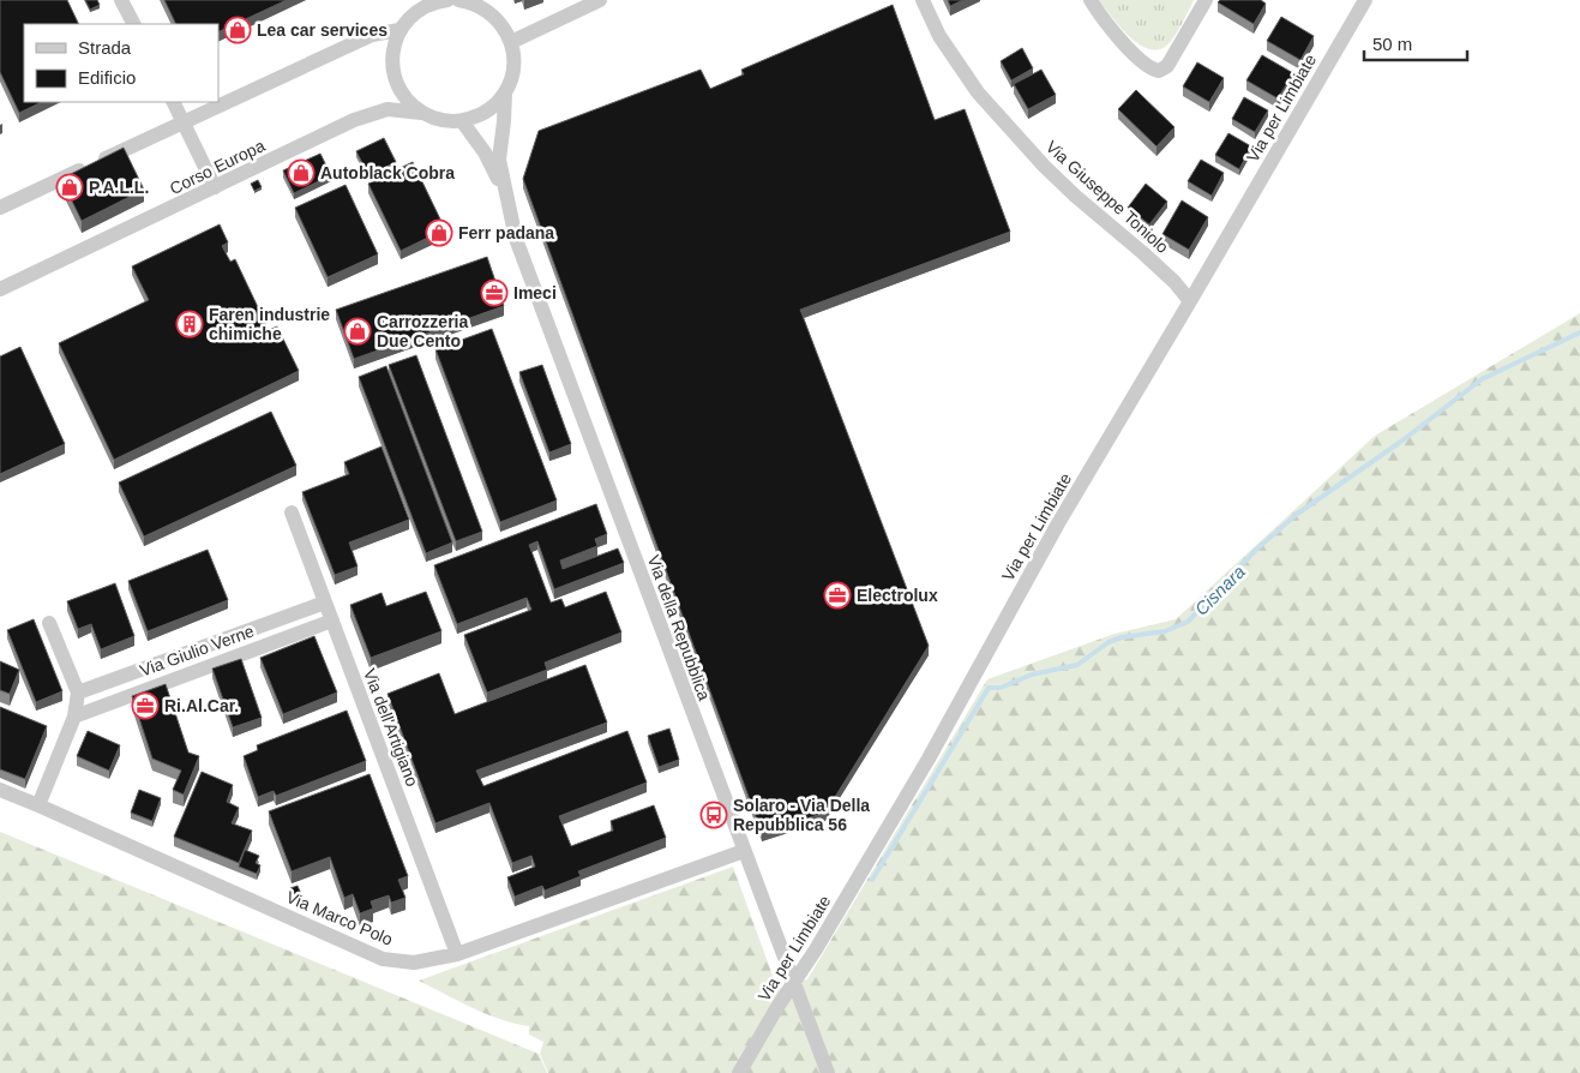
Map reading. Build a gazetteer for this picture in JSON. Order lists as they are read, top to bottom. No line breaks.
{"streets":{"street":["Via per Limbiate","Corso Europa","Via Giuseppe Toniolo","Via della Repubblica","Via Giulio Verne","Via dell'Artigiano","Via Marco Polo"]},"crossings":[["Via per Limbiate","Via Giuseppe Toniolo"],["Via per Limbiate","Via della Repubblica"],["Corso Europa","Via della Repubblica"],["Via della Repubblica","Via Marco Polo"],["Via Giulio Verne","Via dell'Artigiano"],["Via dell'Artigiano","Via Marco Polo"]],"water":["Cisnara"],"places":{"shop":["Lea car services","Autoblack Cobra","P.A.L.L.","Ferr padana","Carrozzeria Due Cento"],"office":["Imeci","Electrolux","Ri.Al.Car."],"building":["Faren industrie chimiche"],"bus stop":["Solaro - Via Della Repubblica 56"]},"legend":["Strada","Edificio"],"scale_bar":"50 m"}
